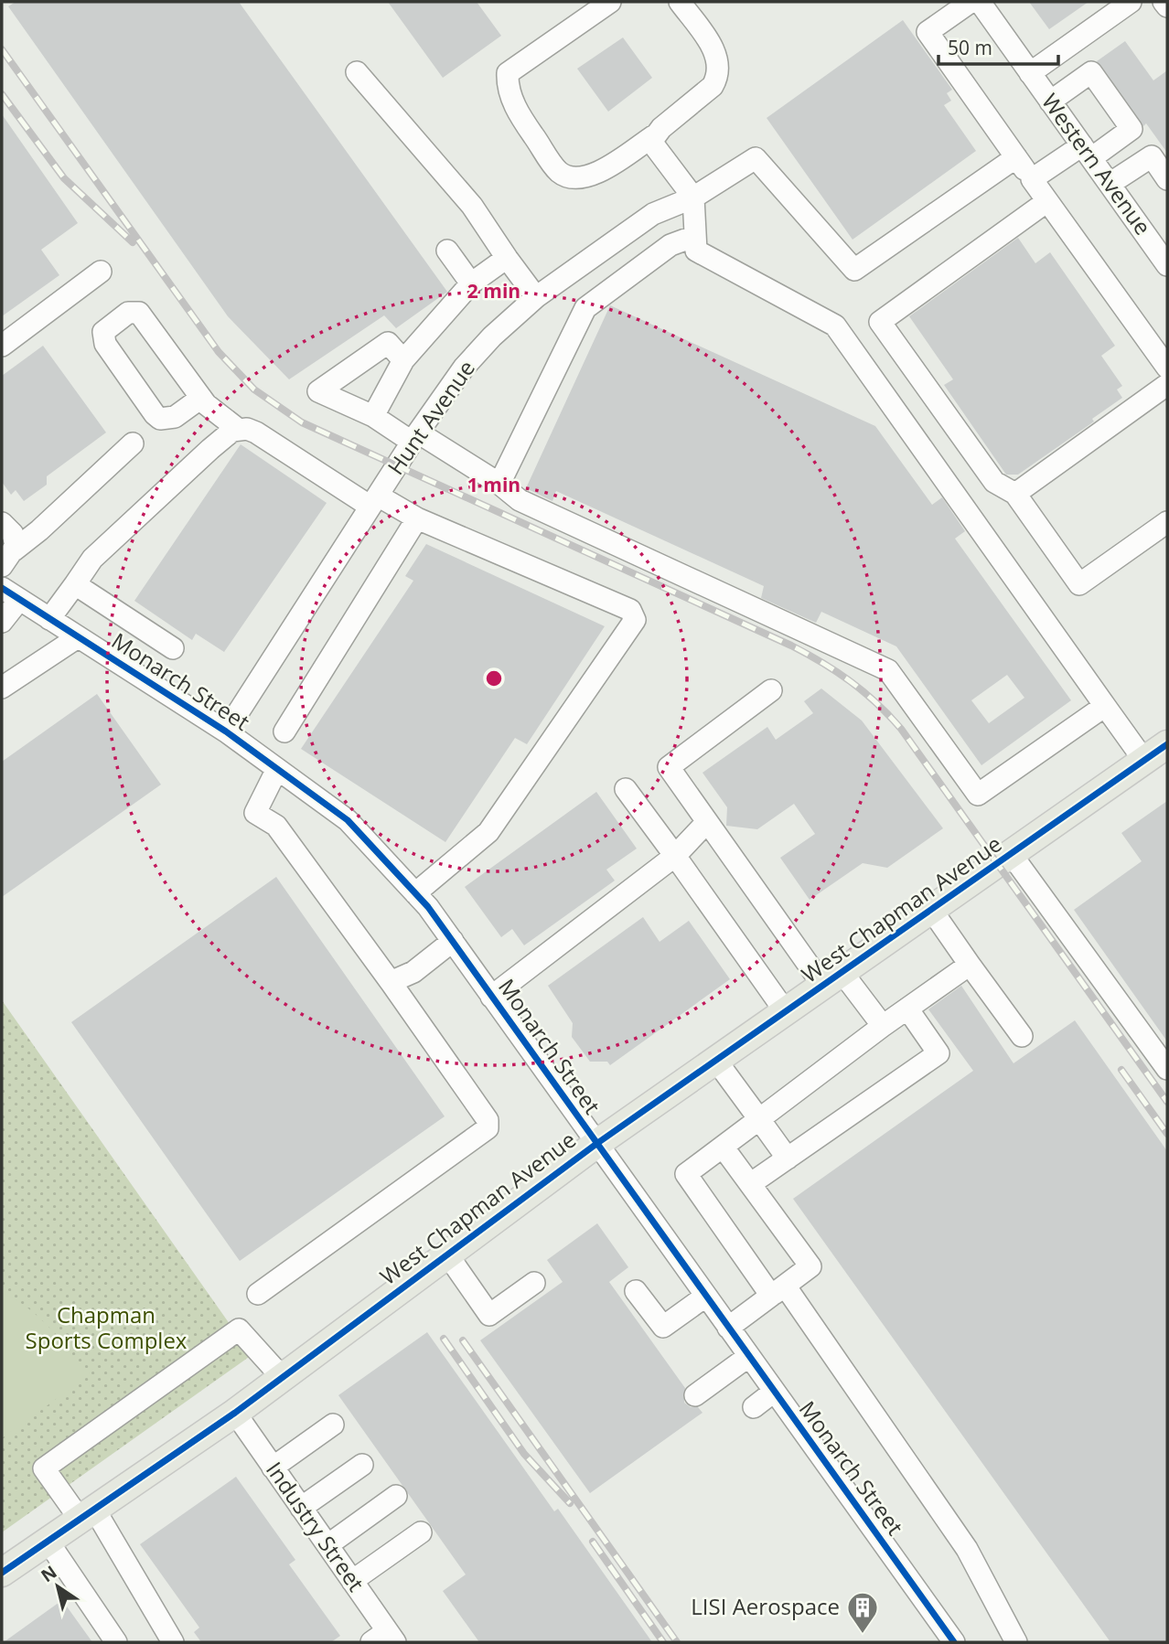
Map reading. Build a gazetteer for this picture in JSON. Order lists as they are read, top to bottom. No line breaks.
{"streets":{"main road":["West Chapman Avenue"],"street":["Western Avenue","Hunt Avenue","Monarch Street","Industry Street"]},"crossings":[["Hunt Avenue","Monarch Street"],["Monarch Street","West Chapman Avenue"],["West Chapman Avenue","Industry Street"]],"parks":["Chapman Sports Complex"],"places":{"building":["LISI Aerospace"]},"scale_bar":"50 m","north":"top left","rings":["2 min","1 min"]}
